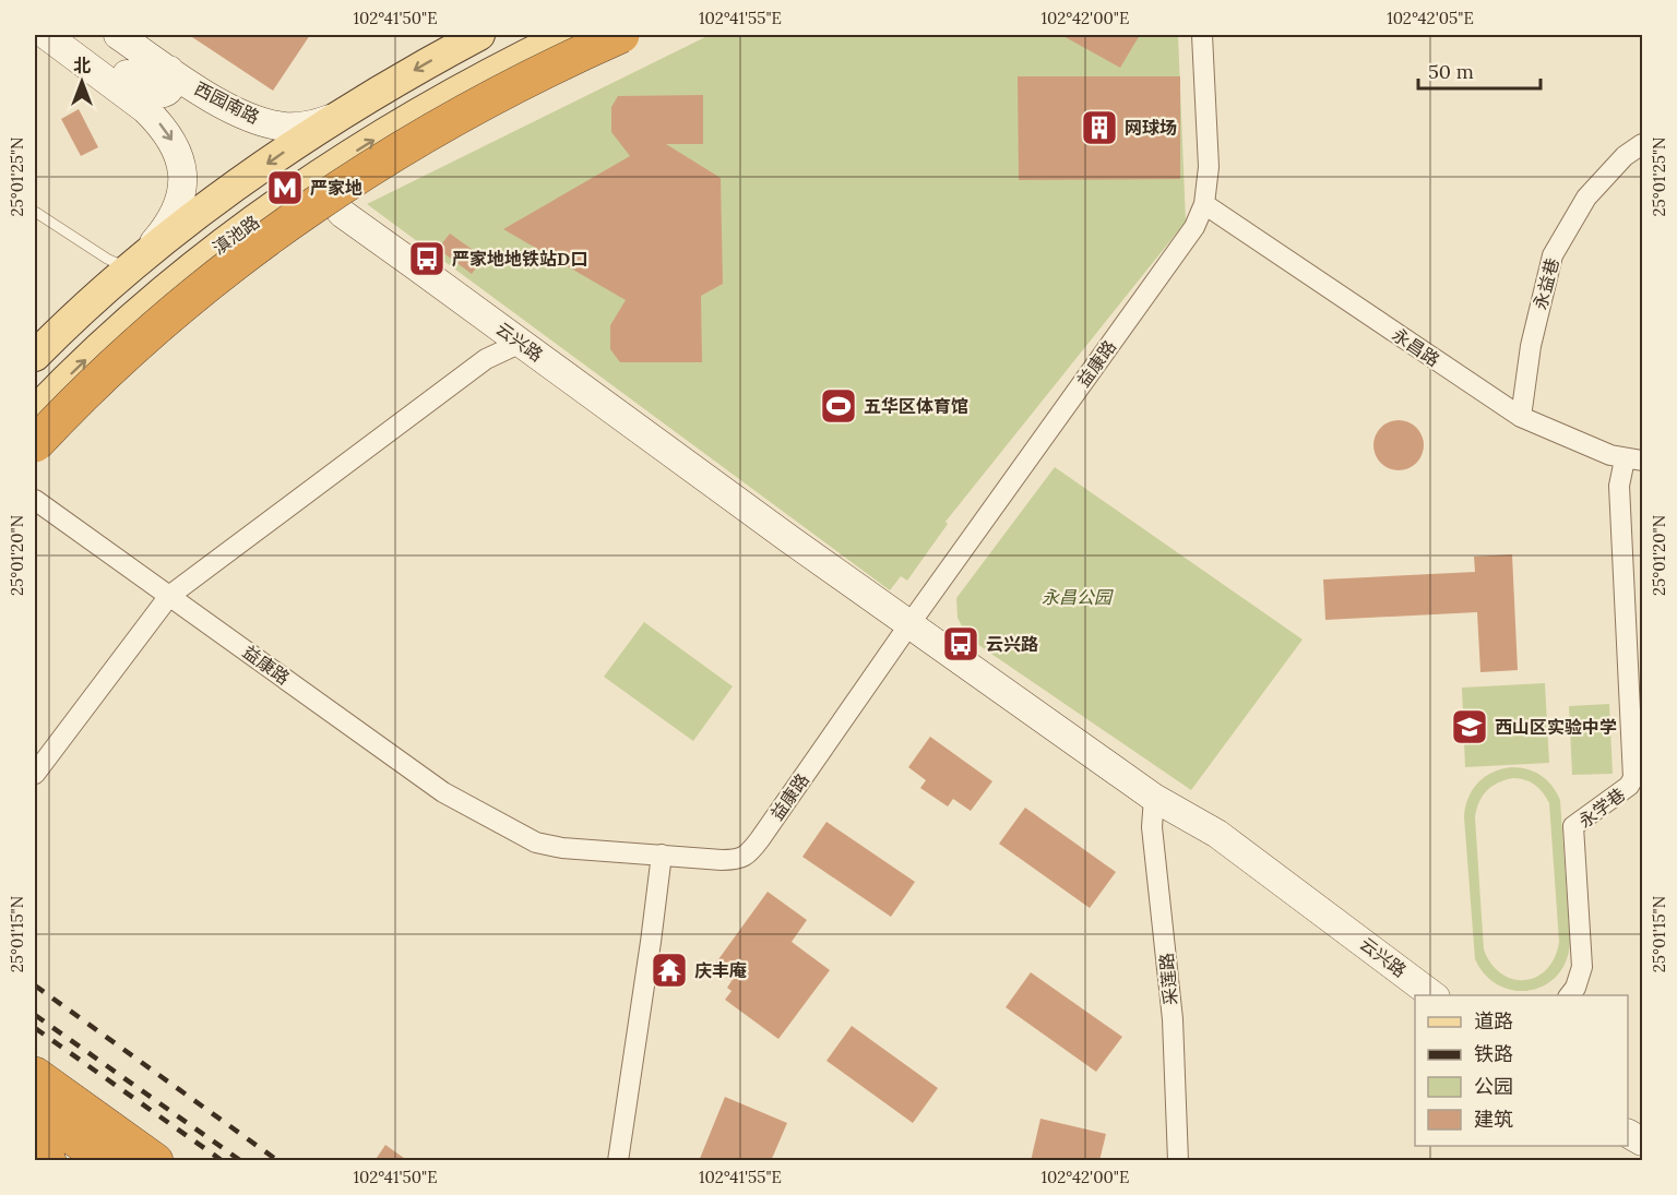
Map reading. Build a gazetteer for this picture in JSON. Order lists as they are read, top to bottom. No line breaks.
{"streets":{"main road":["滇池路"],"street":["西园南路","永益巷","云兴路","永昌路","益康路","永学巷","采莲路"]},"crossings":[["滇池路","云兴路"],["永益巷","永昌路"],["云兴路","益康路"],["云兴路","采莲路"],["永昌路","益康路"],["永昌路","永学巷"]],"parks":["永昌公园"],"places":{"building":["网球场"],"metro station":["严家地"],"bus stop":["严家地地铁站D口","云兴路"],"sports":["五华区体育馆"],"school or university":["西山区实验中学"],"temple":["庆丰庵"]},"legend":["道路","铁路","公园","建筑"],"scale_bar":"50 m","north":"top","coordinates":["102°41'50\"E","102°41'55\"E","102°42'00\"E","102°42'05\"E","25°01'25\"N","25°01'20\"N","25°01'15\"N"]}
